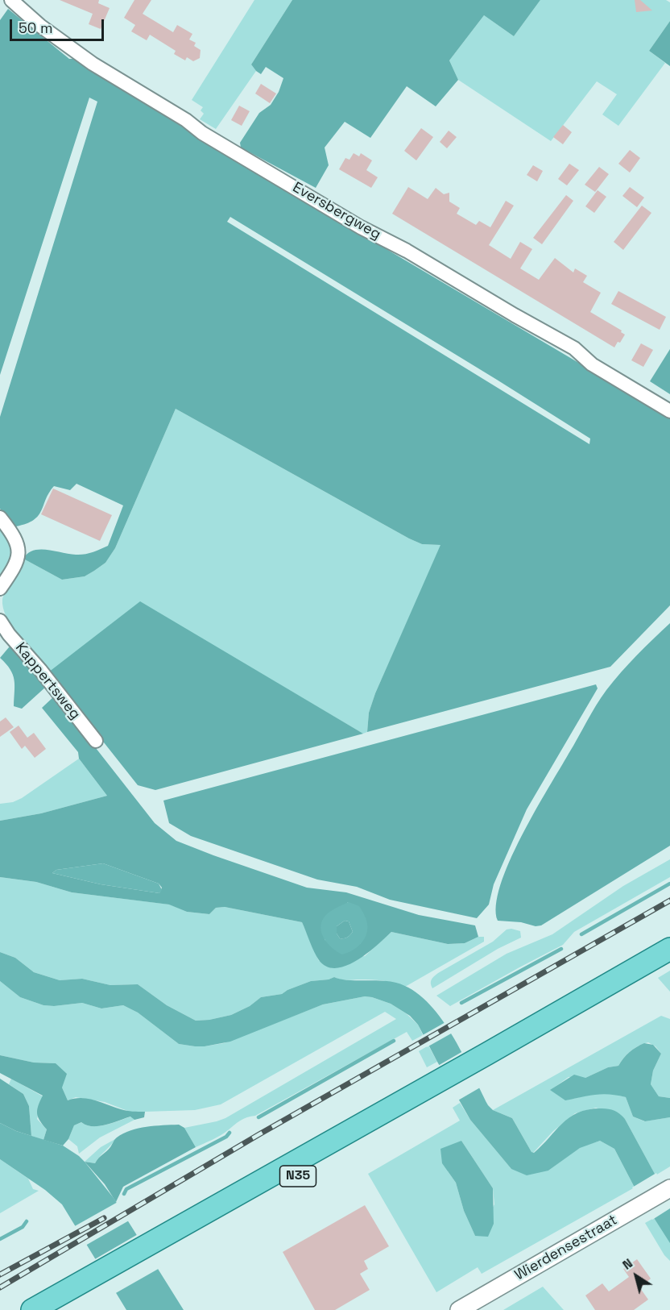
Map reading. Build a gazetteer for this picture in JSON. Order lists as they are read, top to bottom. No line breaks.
{"streets":{"main road":["N35"],"street":["Eversbergweg","Kappertsweg","Wierdensestraat"]},"scale_bar":"50 m","north":"top left"}
